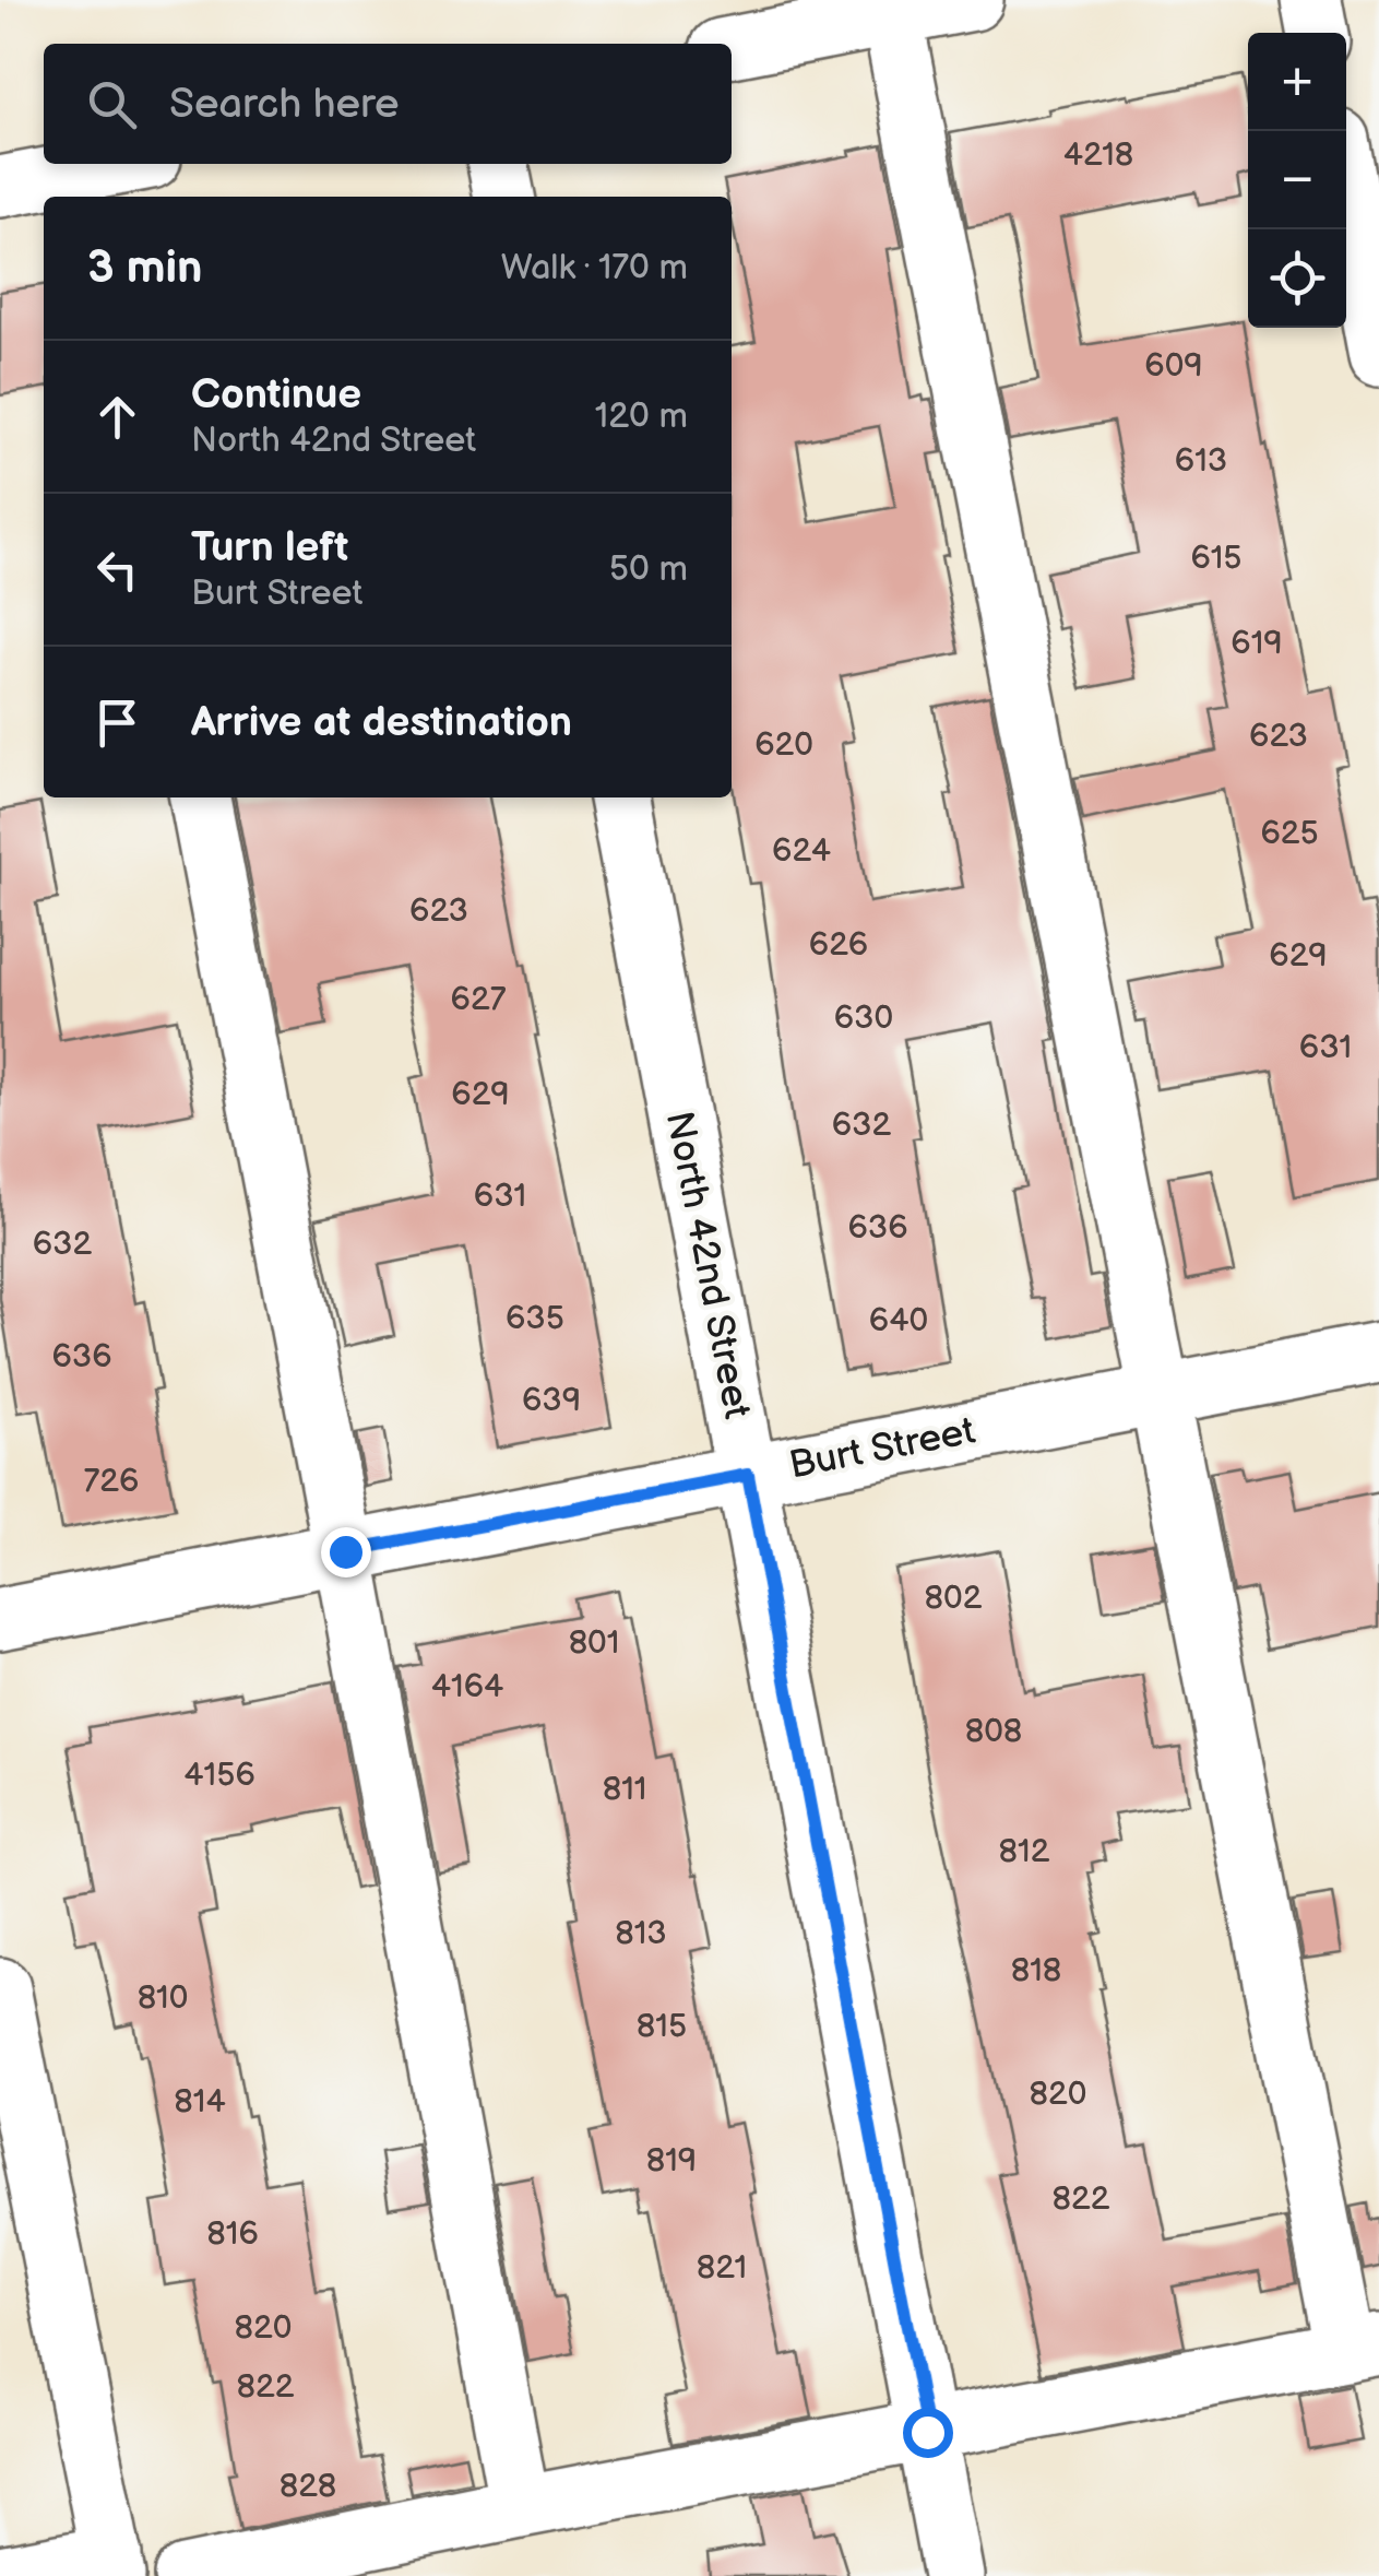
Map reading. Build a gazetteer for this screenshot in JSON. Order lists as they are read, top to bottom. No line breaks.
{"streets":{"street":["North 42nd Street","Burt Street"]},"crossings":[["North 42nd Street","Burt Street"]],"house_numbers":["4218","609","613","615","619","623","620","625","624","623","626","629","627","630","631","629","632","631","636","632","635","640","636","639","726","802","801","4164","808","4156","811","812","813","818","810","815","820","814","819","822","816","821","820","822","828"],"page":{"map_buttons":["+","−"],"search":"Search here","heading":["3 min","Walk · 170 m"],"list":[["Continue","North 42nd Street","120 m"],["Turn left","Burt Street","50 m"],"Arrive at destination"]}}
